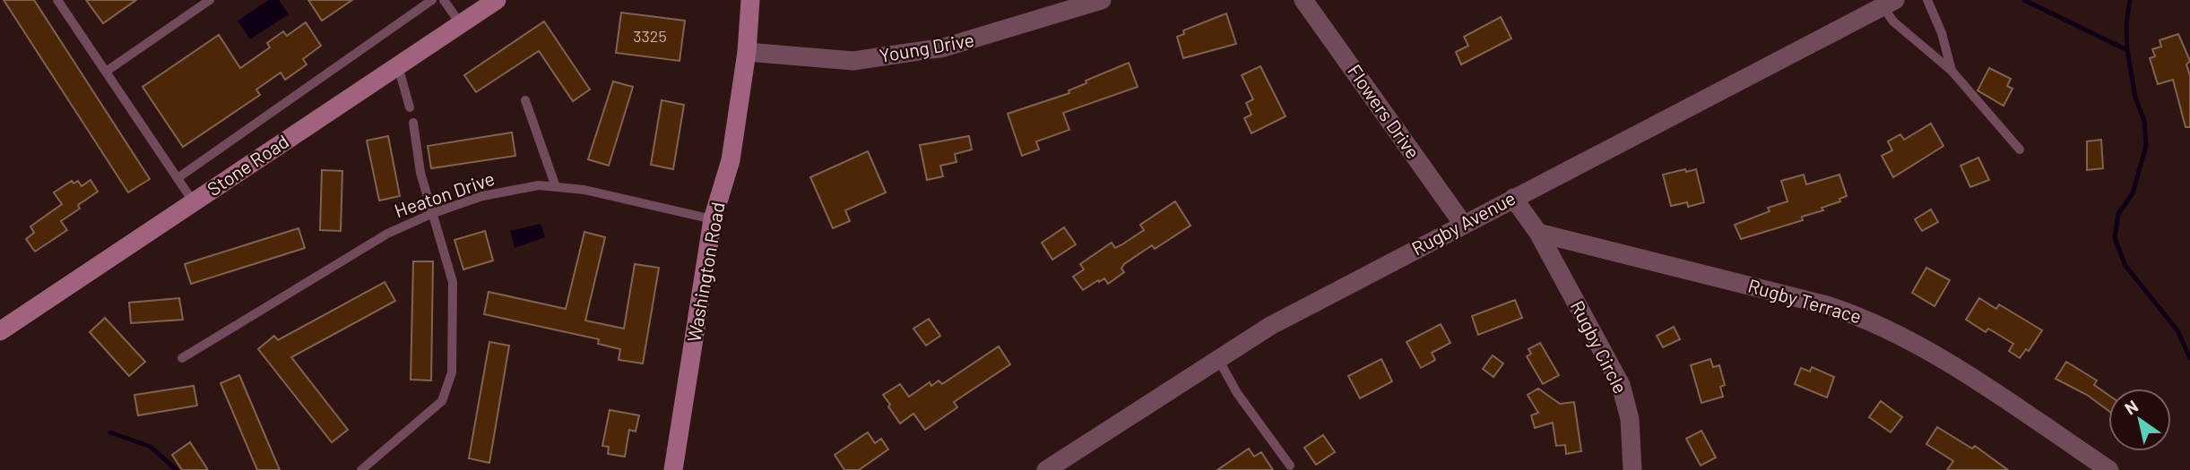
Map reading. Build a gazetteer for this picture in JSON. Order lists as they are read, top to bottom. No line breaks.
{"streets":{"street":["Young Drive","Flowers Drive","Stone Road","Rugby Avenue","Washington Road","Rugby Terrace","Rugby Circle"],"lane":["Heaton Drive"]},"crossings":[["Young Drive","Washington Road"],["Flowers Drive","Rugby Avenue"],["Heaton Drive","Washington Road"],["Rugby Avenue","Rugby Circle"],["Rugby Terrace","Rugby Circle"]],"house_numbers":["3325"],"north":"top left"}
